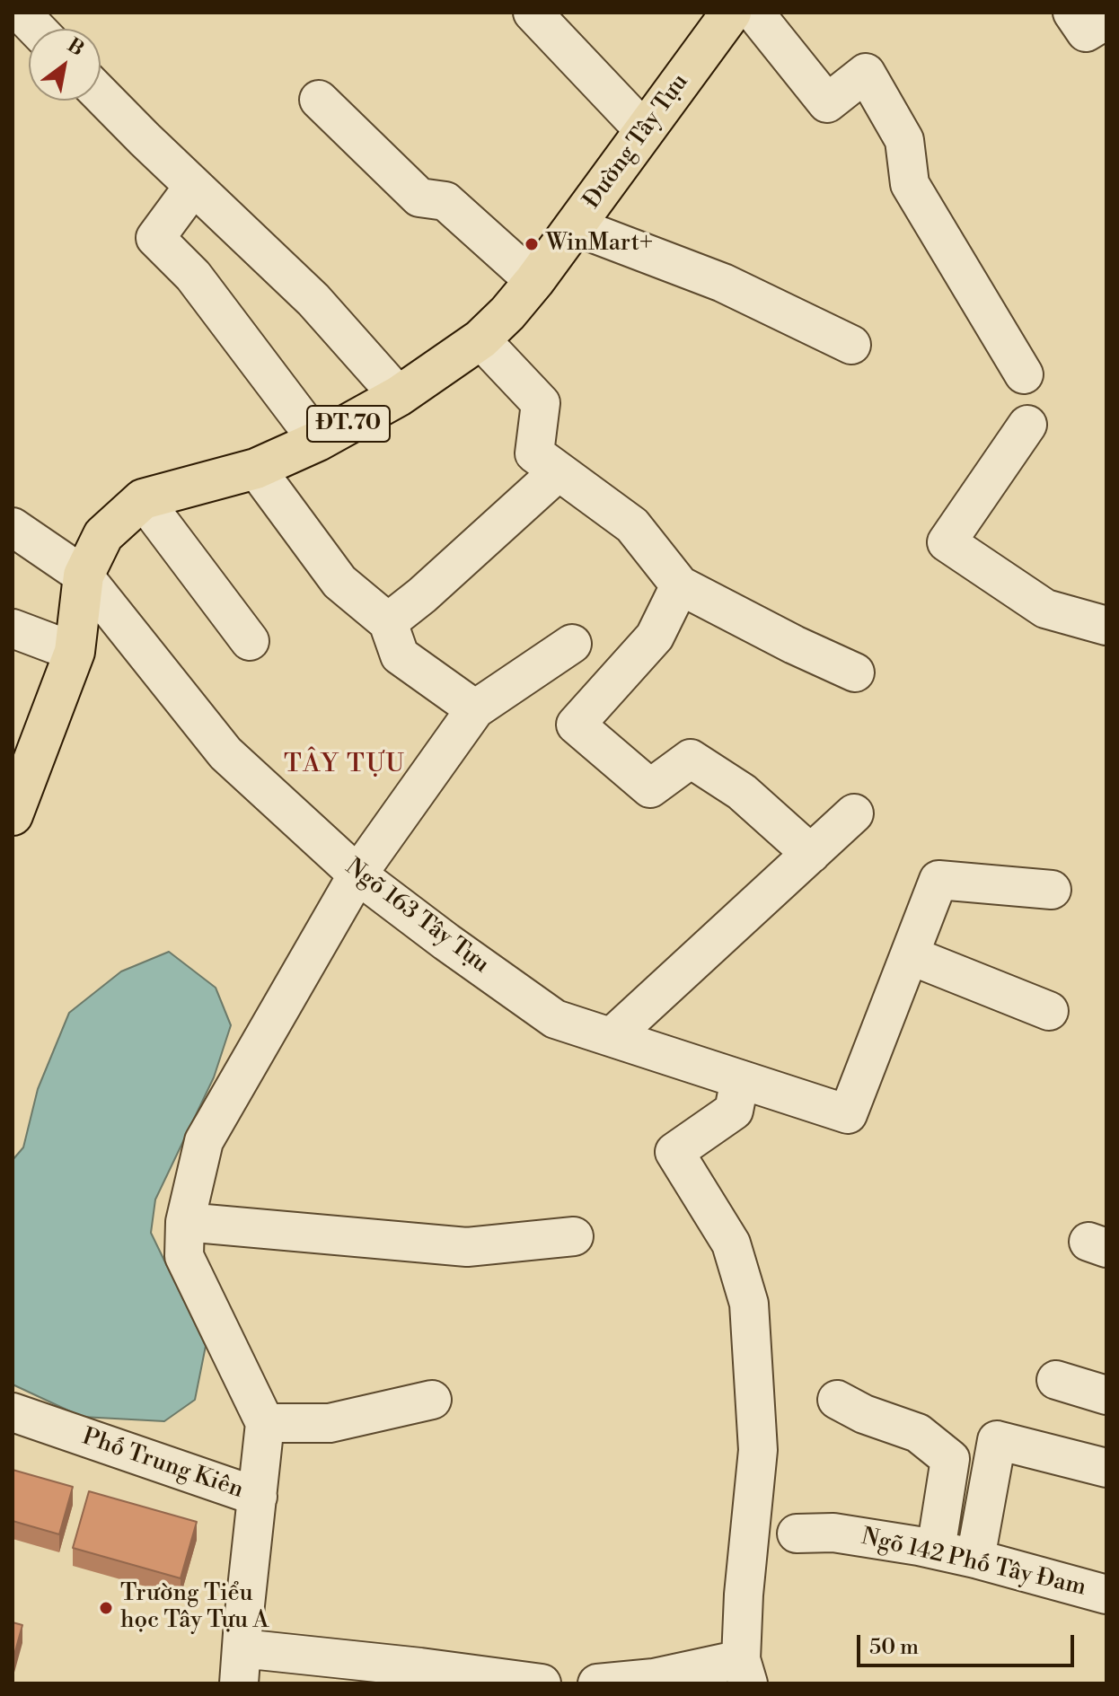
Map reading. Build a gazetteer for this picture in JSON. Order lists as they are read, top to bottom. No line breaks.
{"streets":{"main road":["Đường Tây Tựu","ĐT.70"],"street":["Ngõ 163 Tây Tựu","Phố Trung Kiên","Ngõ 142 Phố Tây Đam"]},"crossings":[["Đường Tây Tựu","Ngõ 163 Tây Tựu"]],"districts":["TÂY TỰU"],"places":["WinMart+","Trường Tiểu học Tây Tựu A"],"scale_bar":"50 m","north":"top right"}
